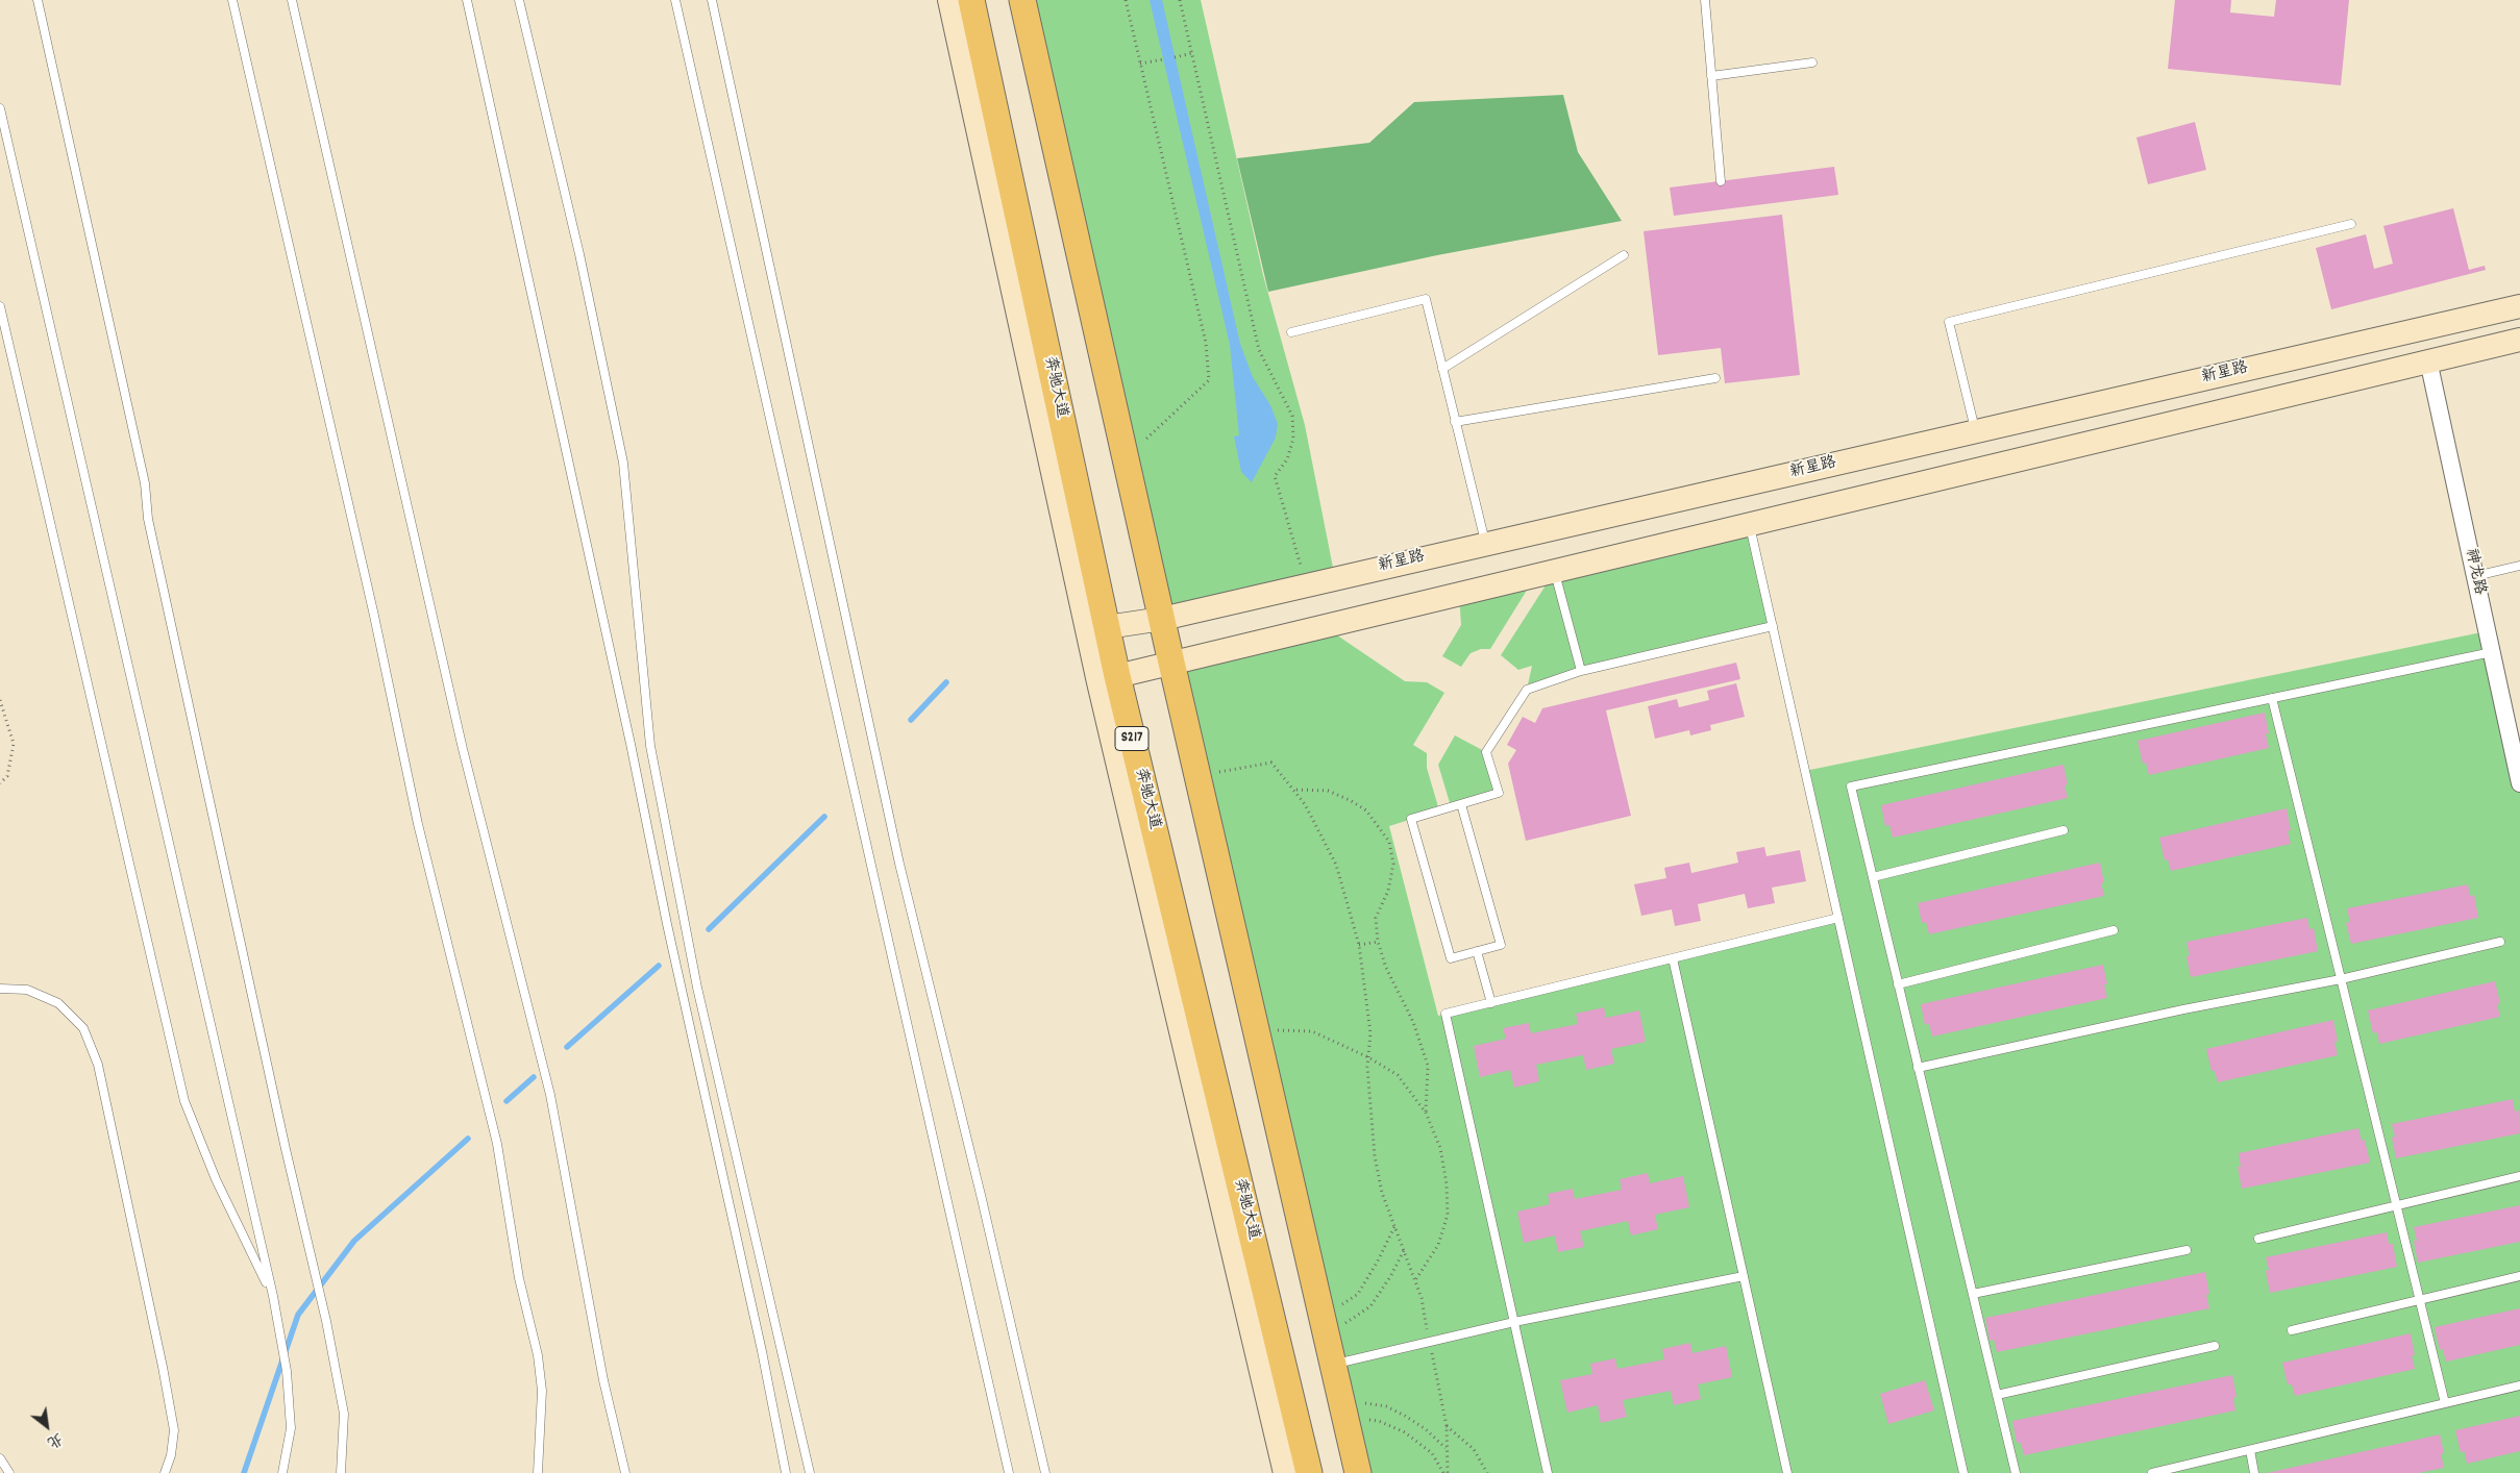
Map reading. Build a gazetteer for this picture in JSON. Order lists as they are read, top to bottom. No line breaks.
{"streets":{"main road":["新星路","奔驰大道","S217"],"street":["神龙路"]},"crossings":[["新星路","奔驰大道"]],"north":"bottom right"}
